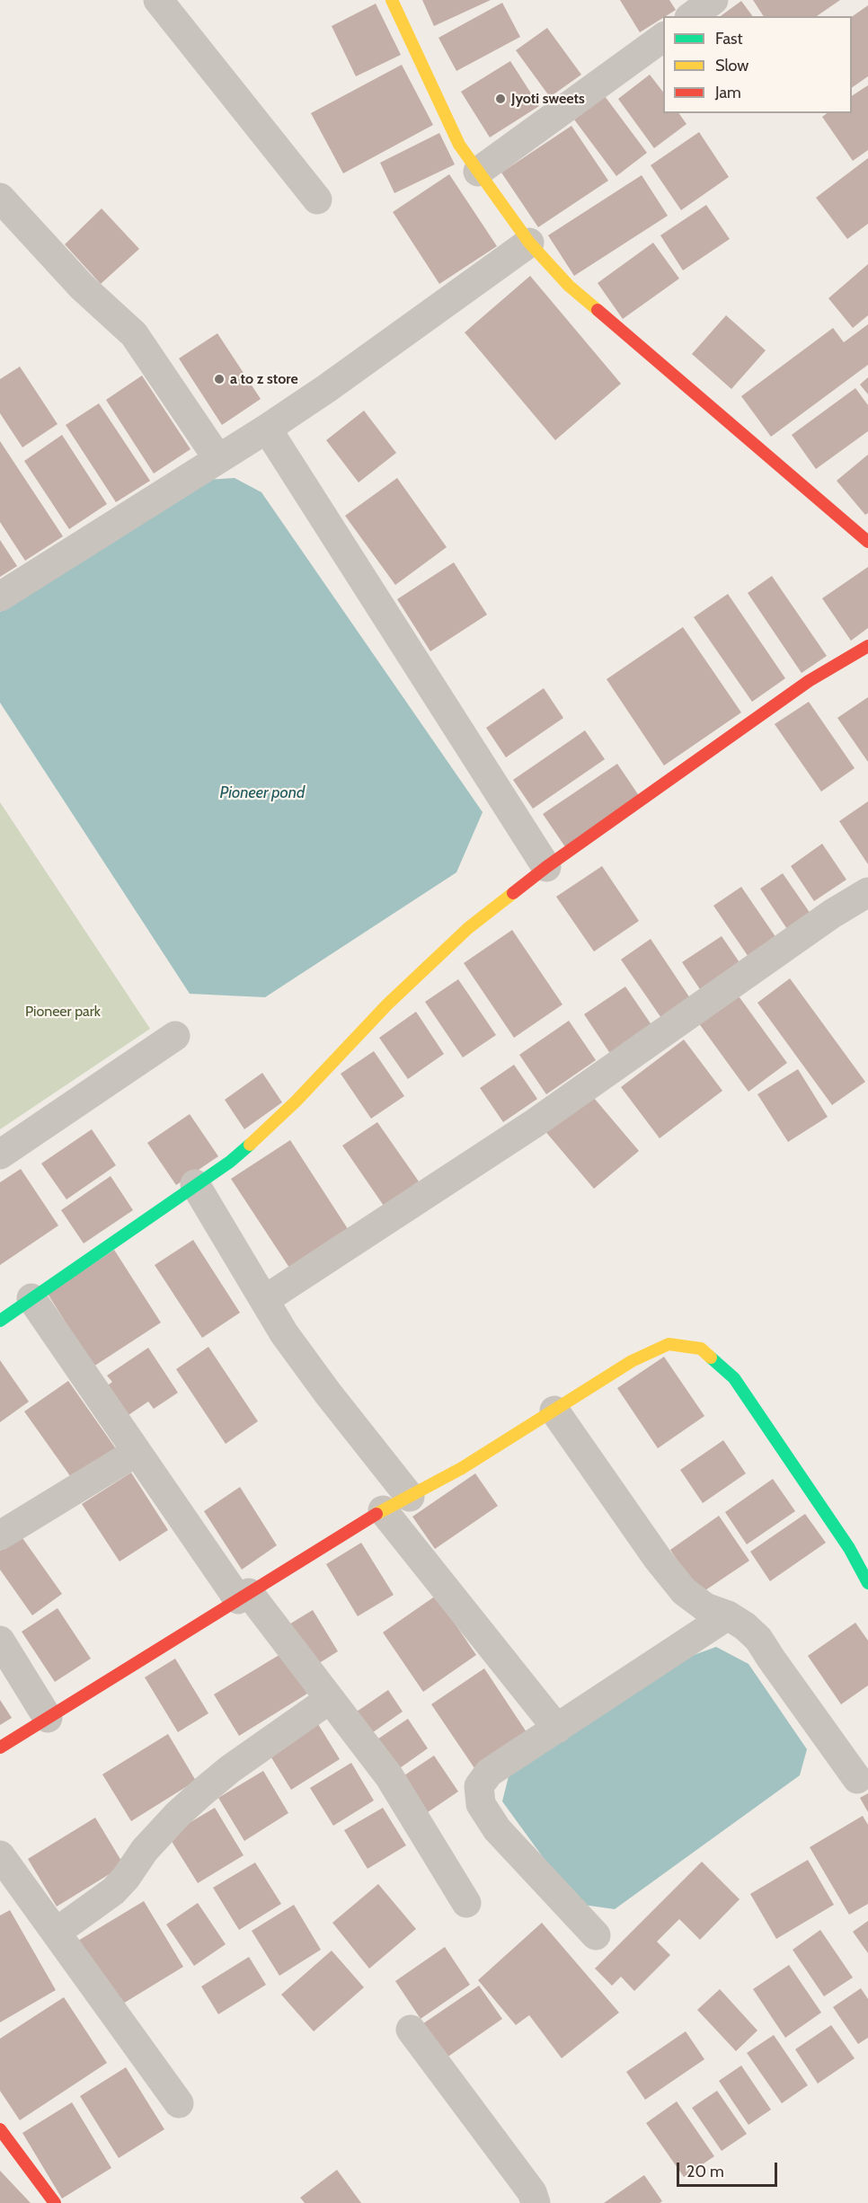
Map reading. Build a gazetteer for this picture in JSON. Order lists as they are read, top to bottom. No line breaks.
{"water":["Pioneer pond"],"parks":["Pioneer park"],"places":["Jyoti sweets","a to z store"],"legend":["Fast","Slow","Jam"],"scale_bar":"20 m"}
